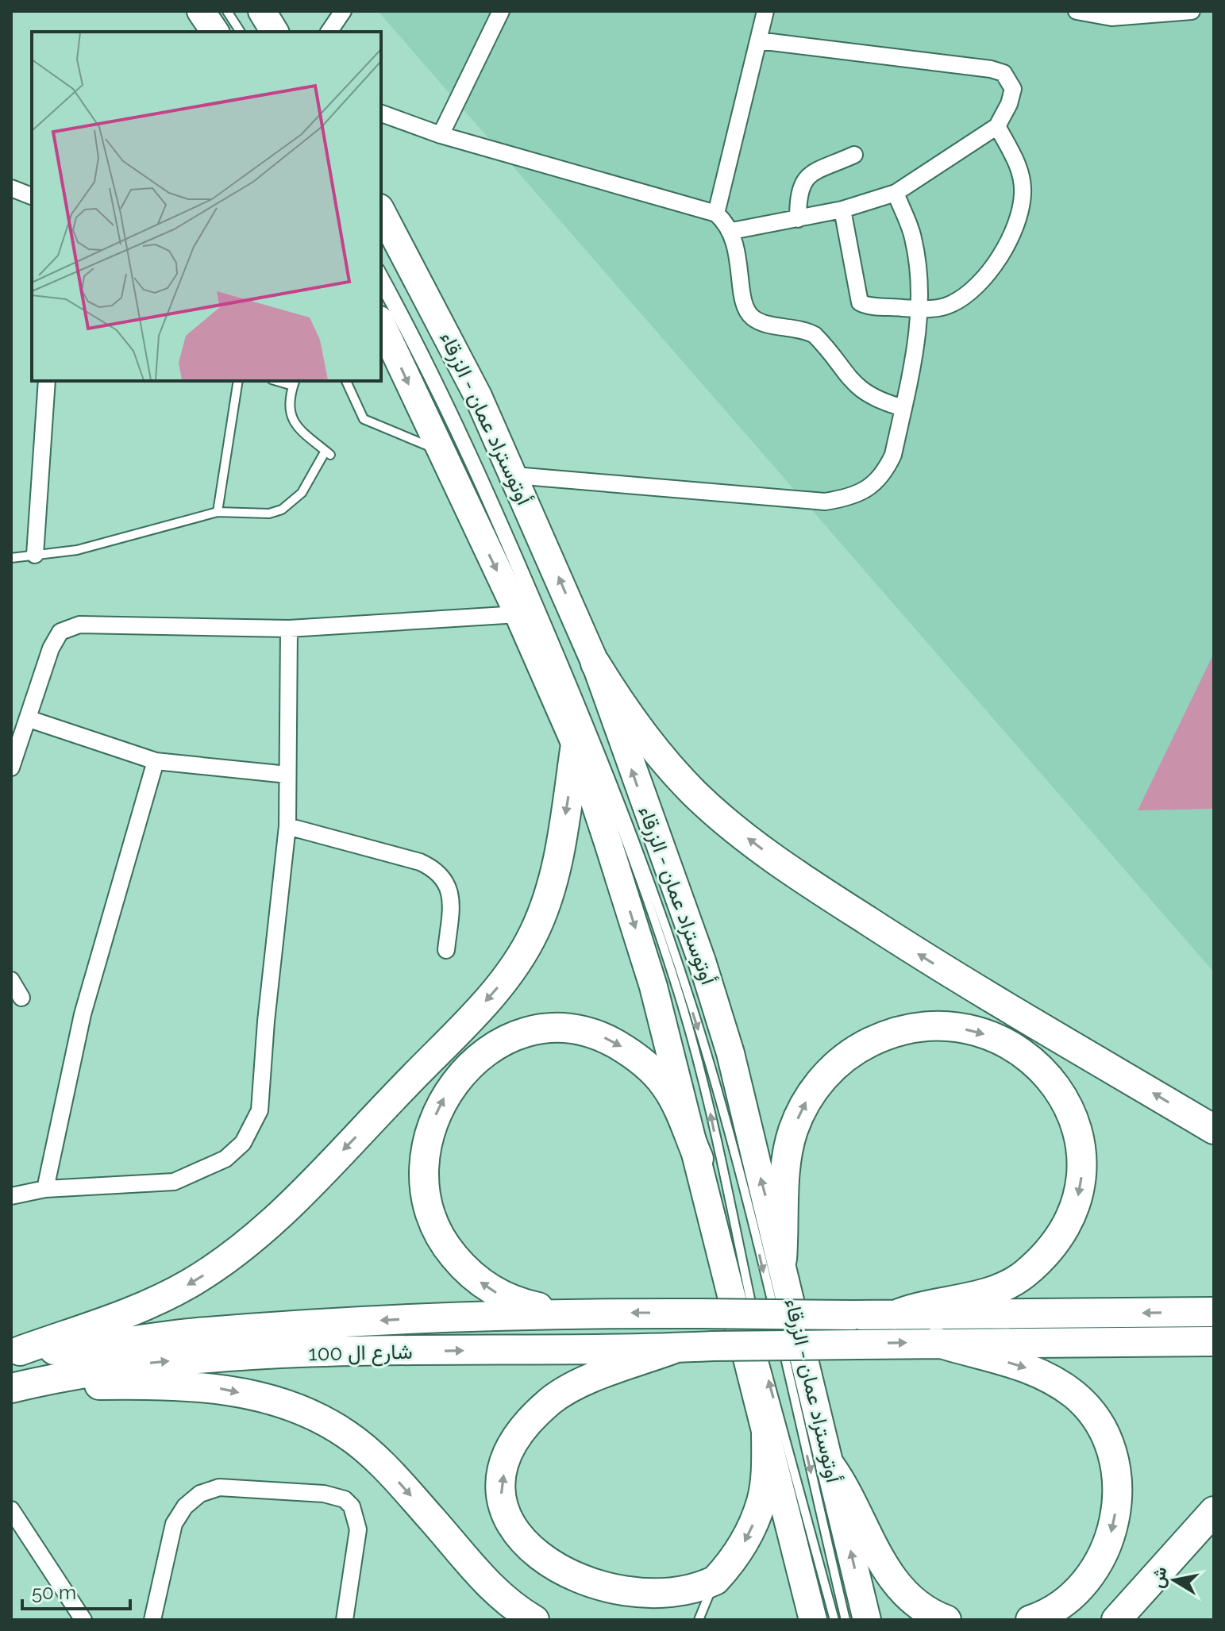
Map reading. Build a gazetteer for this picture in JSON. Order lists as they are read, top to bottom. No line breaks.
{"streets":{"highway":["أوتوستراد عمان - الزرقاء","شارع ال 100"]},"scale_bar":"50 m","north":"left"}
